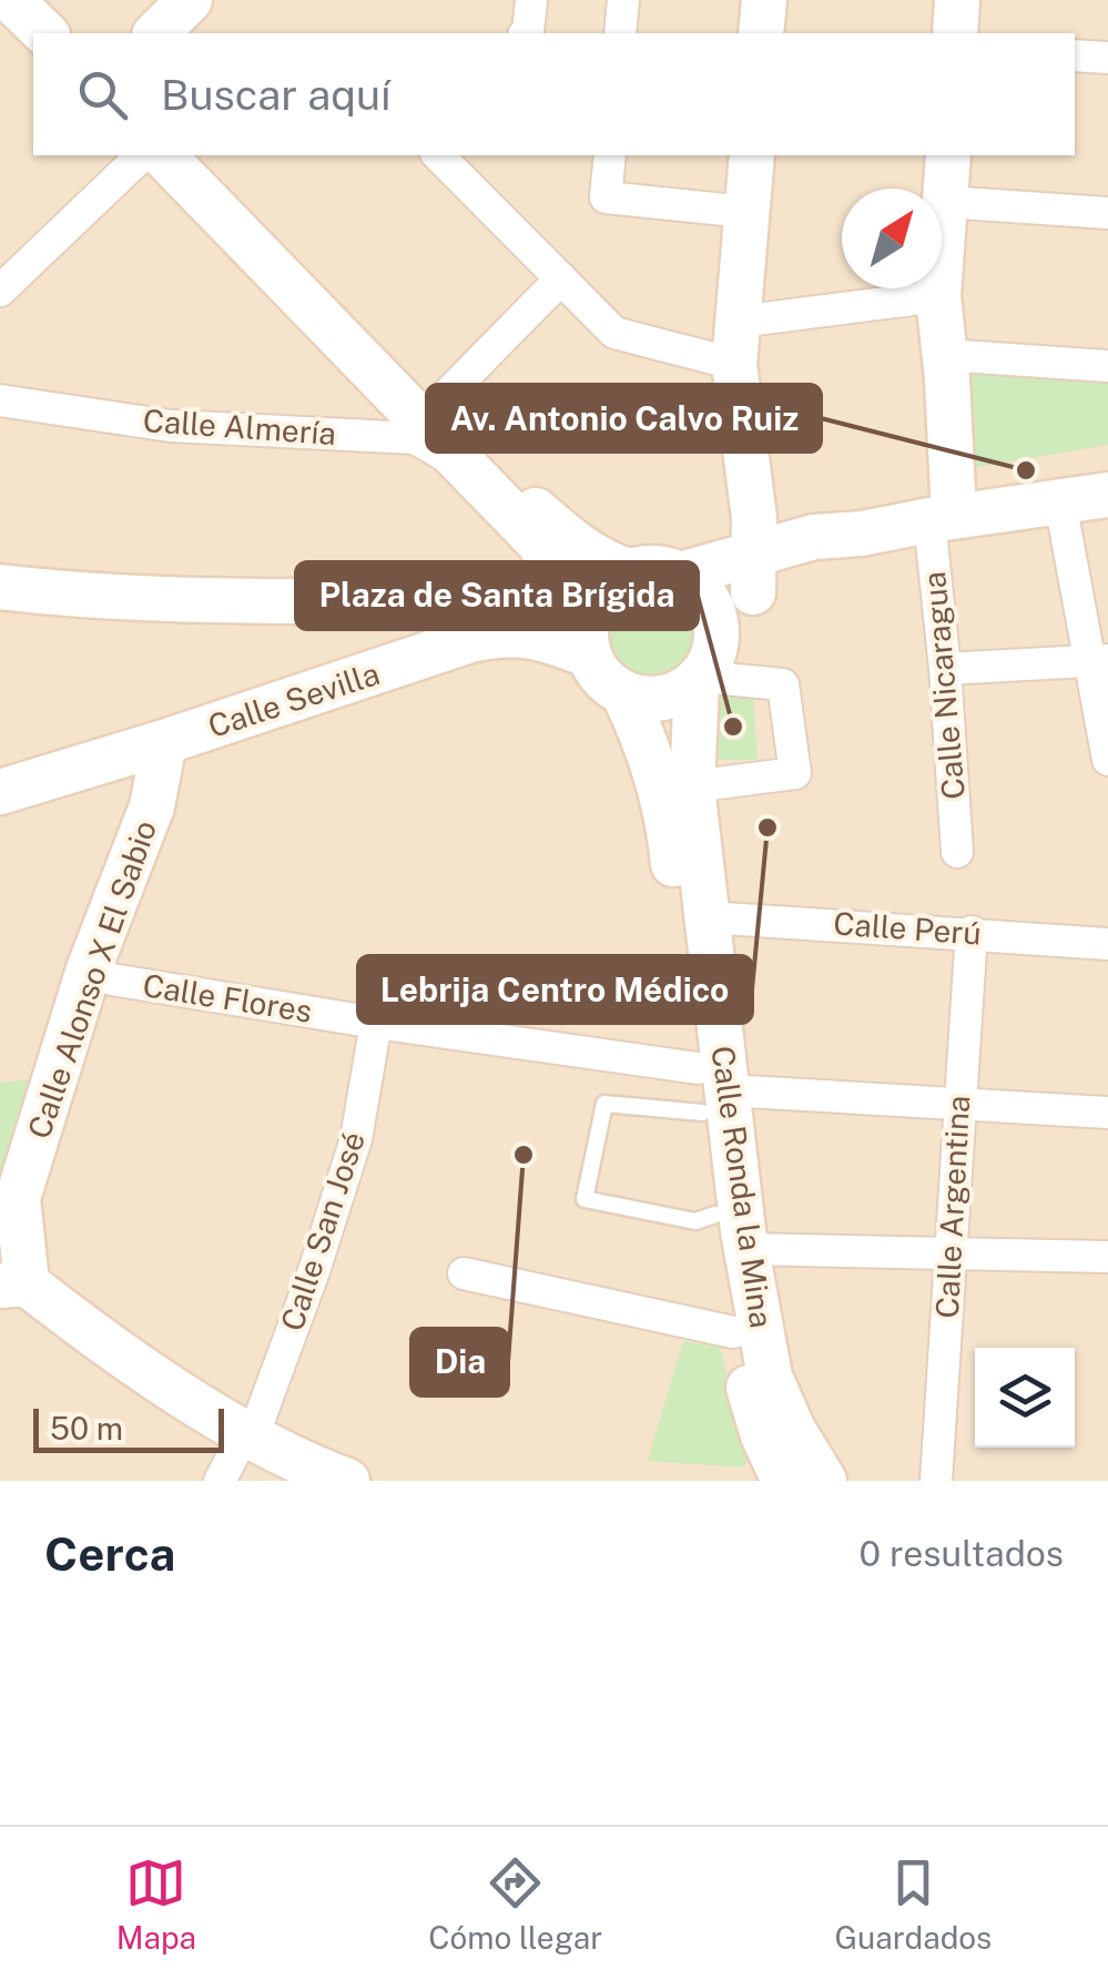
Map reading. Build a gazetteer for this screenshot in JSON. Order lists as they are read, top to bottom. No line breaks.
{"streets":{"street":["Calle Almería","Calle Nicaragua","Calle Sevilla","Calle Perú","Calle Alonso X El Sabio","Calle Flores","Calle Ronda la Mina","Calle Argentina","Calle San José"]},"crossings":[["Calle Sevilla","Calle Alonso X El Sabio"],["Calle Sevilla","Calle Ronda la Mina"],["Calle Perú","Calle Ronda la Mina"],["Calle Perú","Calle Argentina"],["Calle Alonso X El Sabio","Calle Flores"],["Calle Flores","Calle Ronda la Mina"],["Calle Flores","Calle Argentina"],["Calle Flores","Calle San José"]],"places":["Av. Antonio Calvo Ruiz","Plaza de Santa Brígida","Lebrija Centro Médico","Dia"],"scale_bar":"50 m","north":"top right","page":{"search":"Buscar aquí","scale":"50 m","heading":["Cerca","0 resultados"],"nav":["Mapa","Cómo llegar","Guardados"]}}
